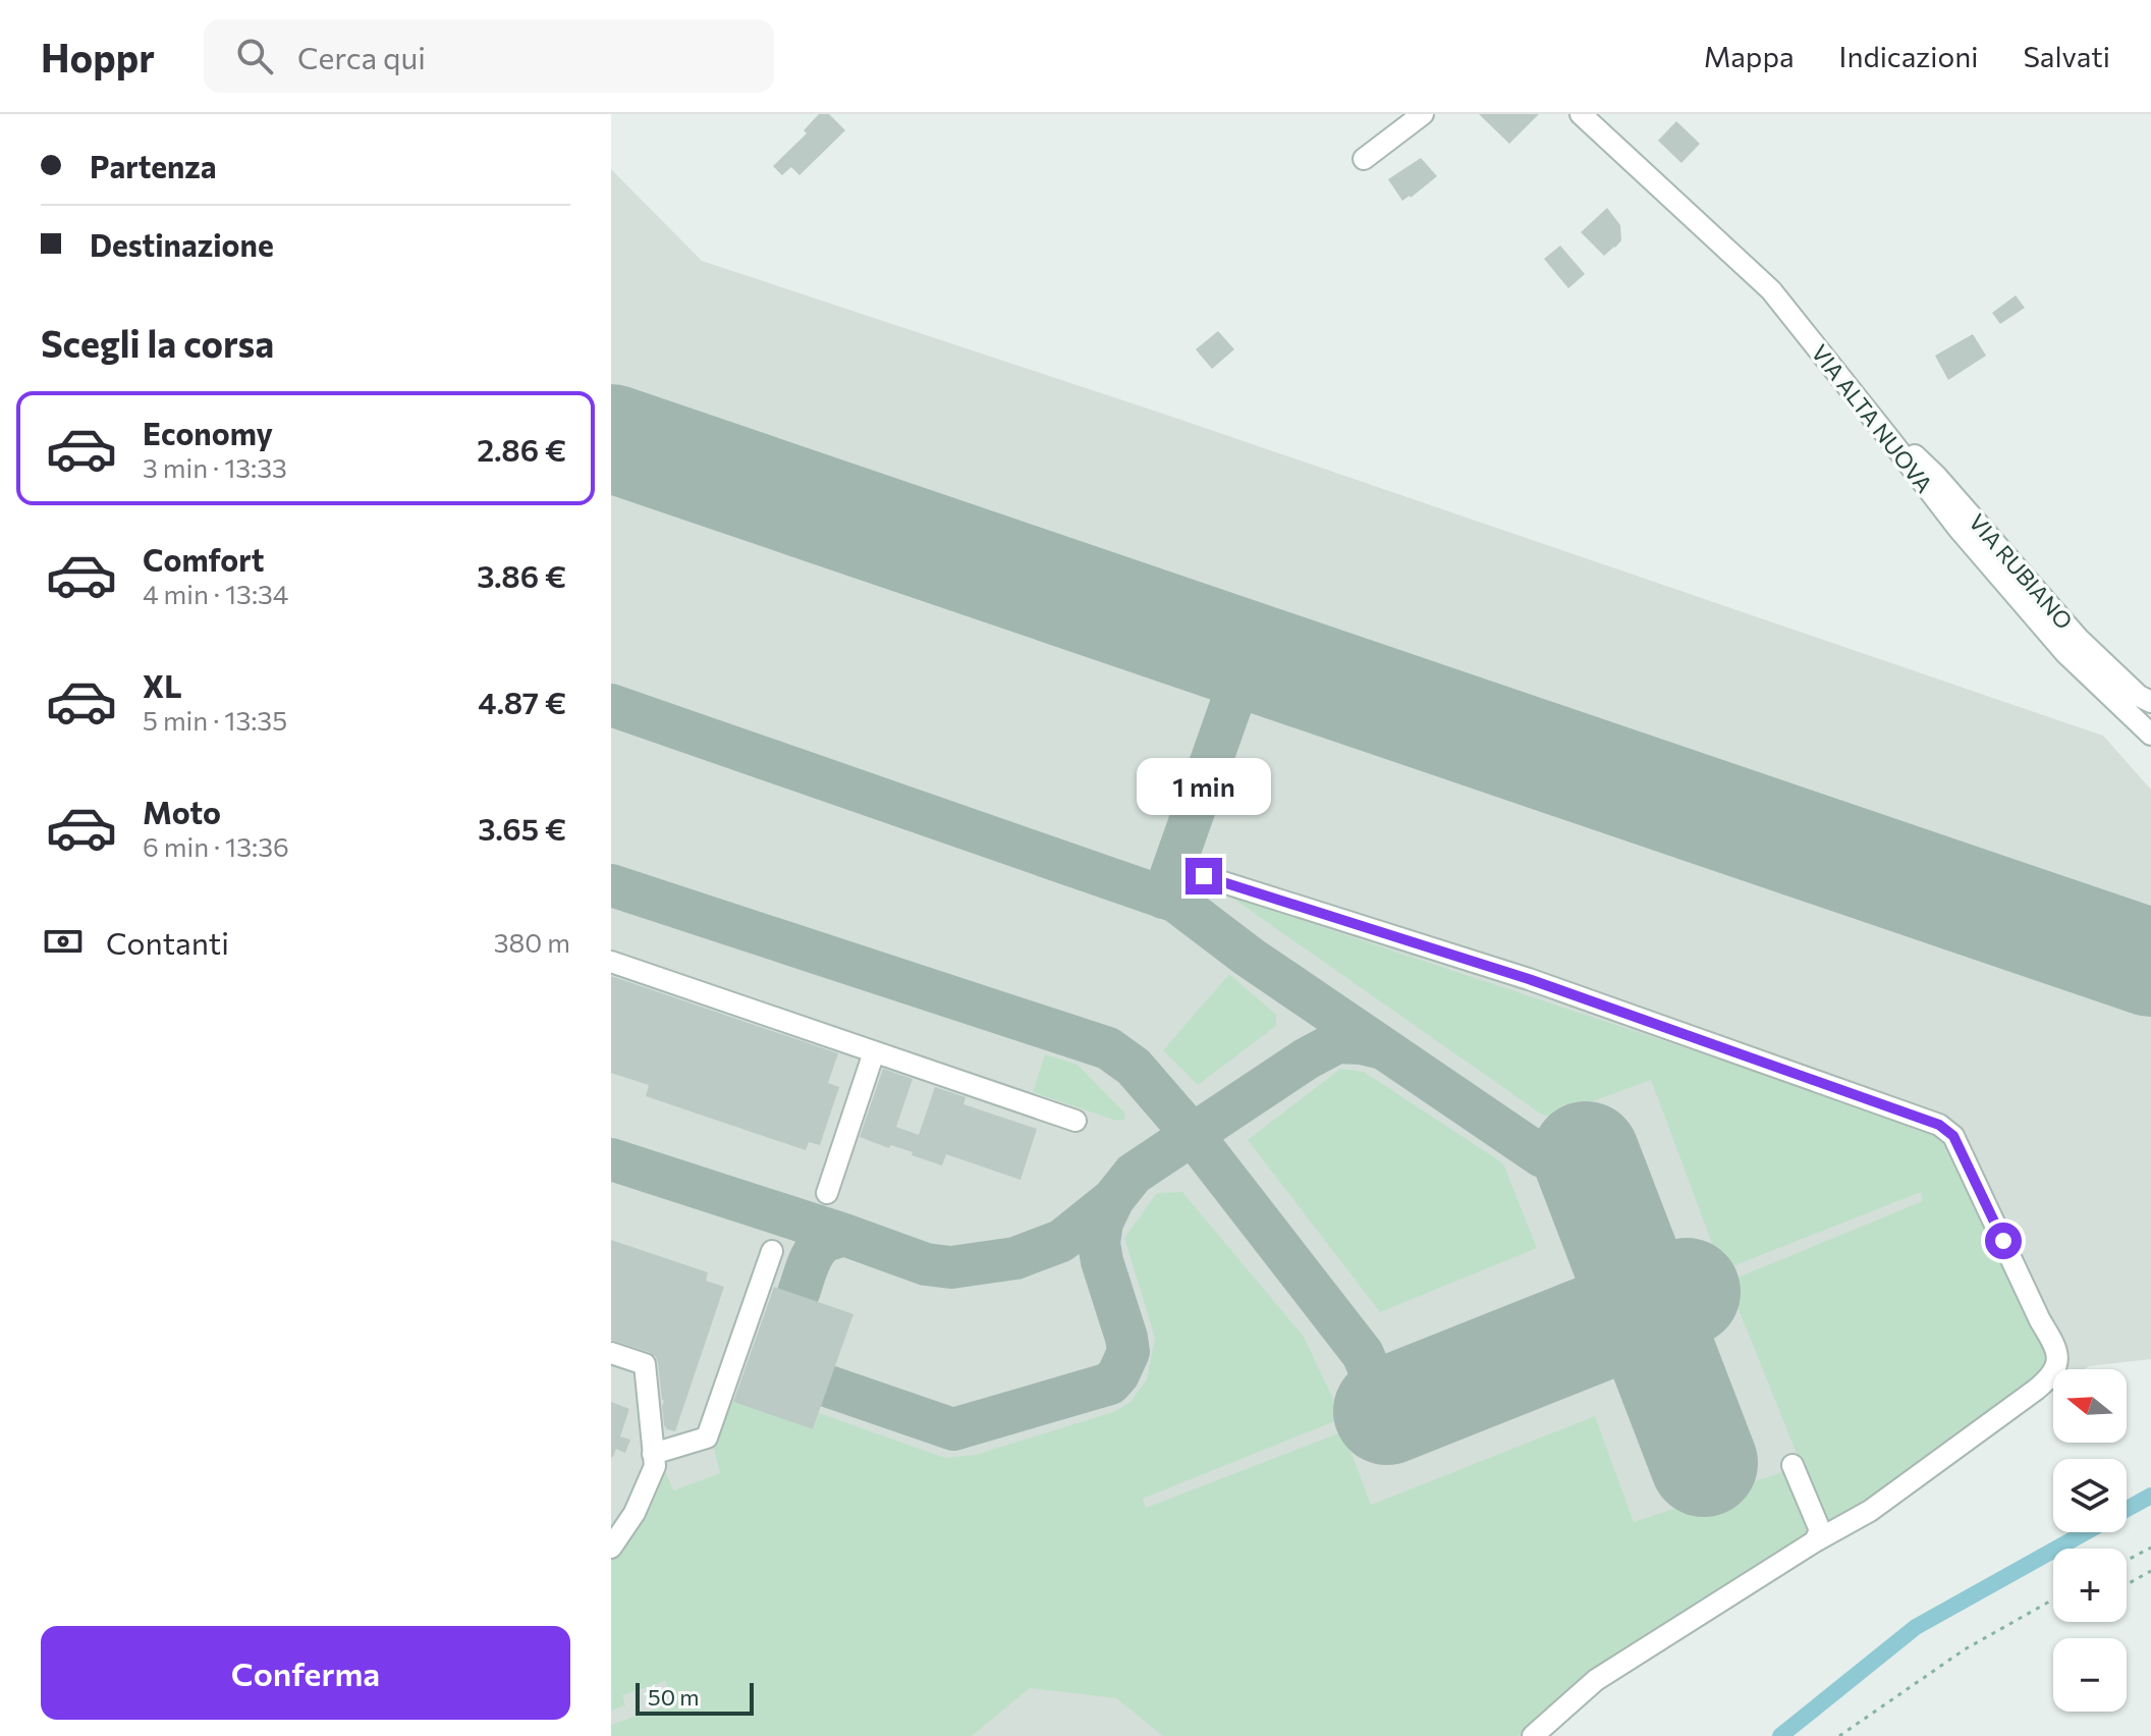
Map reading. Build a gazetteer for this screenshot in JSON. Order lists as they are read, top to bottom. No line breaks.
{"streets":{"street":["VIA ALTA NUOVA","VIA RUBIANO"]},"crossings":[["VIA ALTA NUOVA","VIA RUBIANO"]],"scale_bar":"50 m","north":"left","page":{"header":"Hoppr","search":"Cerca qui","nav":["Mappa","Indicazioni","Salvati"],"banner":["Partenza","Destinazione"],"heading":"Scegli la corsa","list":[{"name":"Economy","note":"3 min · 13:33","value":"2.86 €"},{"name":"Comfort","note":"4 min · 13:34","value":"3.86 €"},{"name":"XL","note":"5 min · 13:35","value":"4.87 €"},{"name":"Moto","note":"6 min · 13:36","value":"3.65 €"}],"bubble":"1 min","pay":["Contanti","380 m"],"map_buttons":["+","−"],"buttons":"Conferma","scale":"50 m"}}
